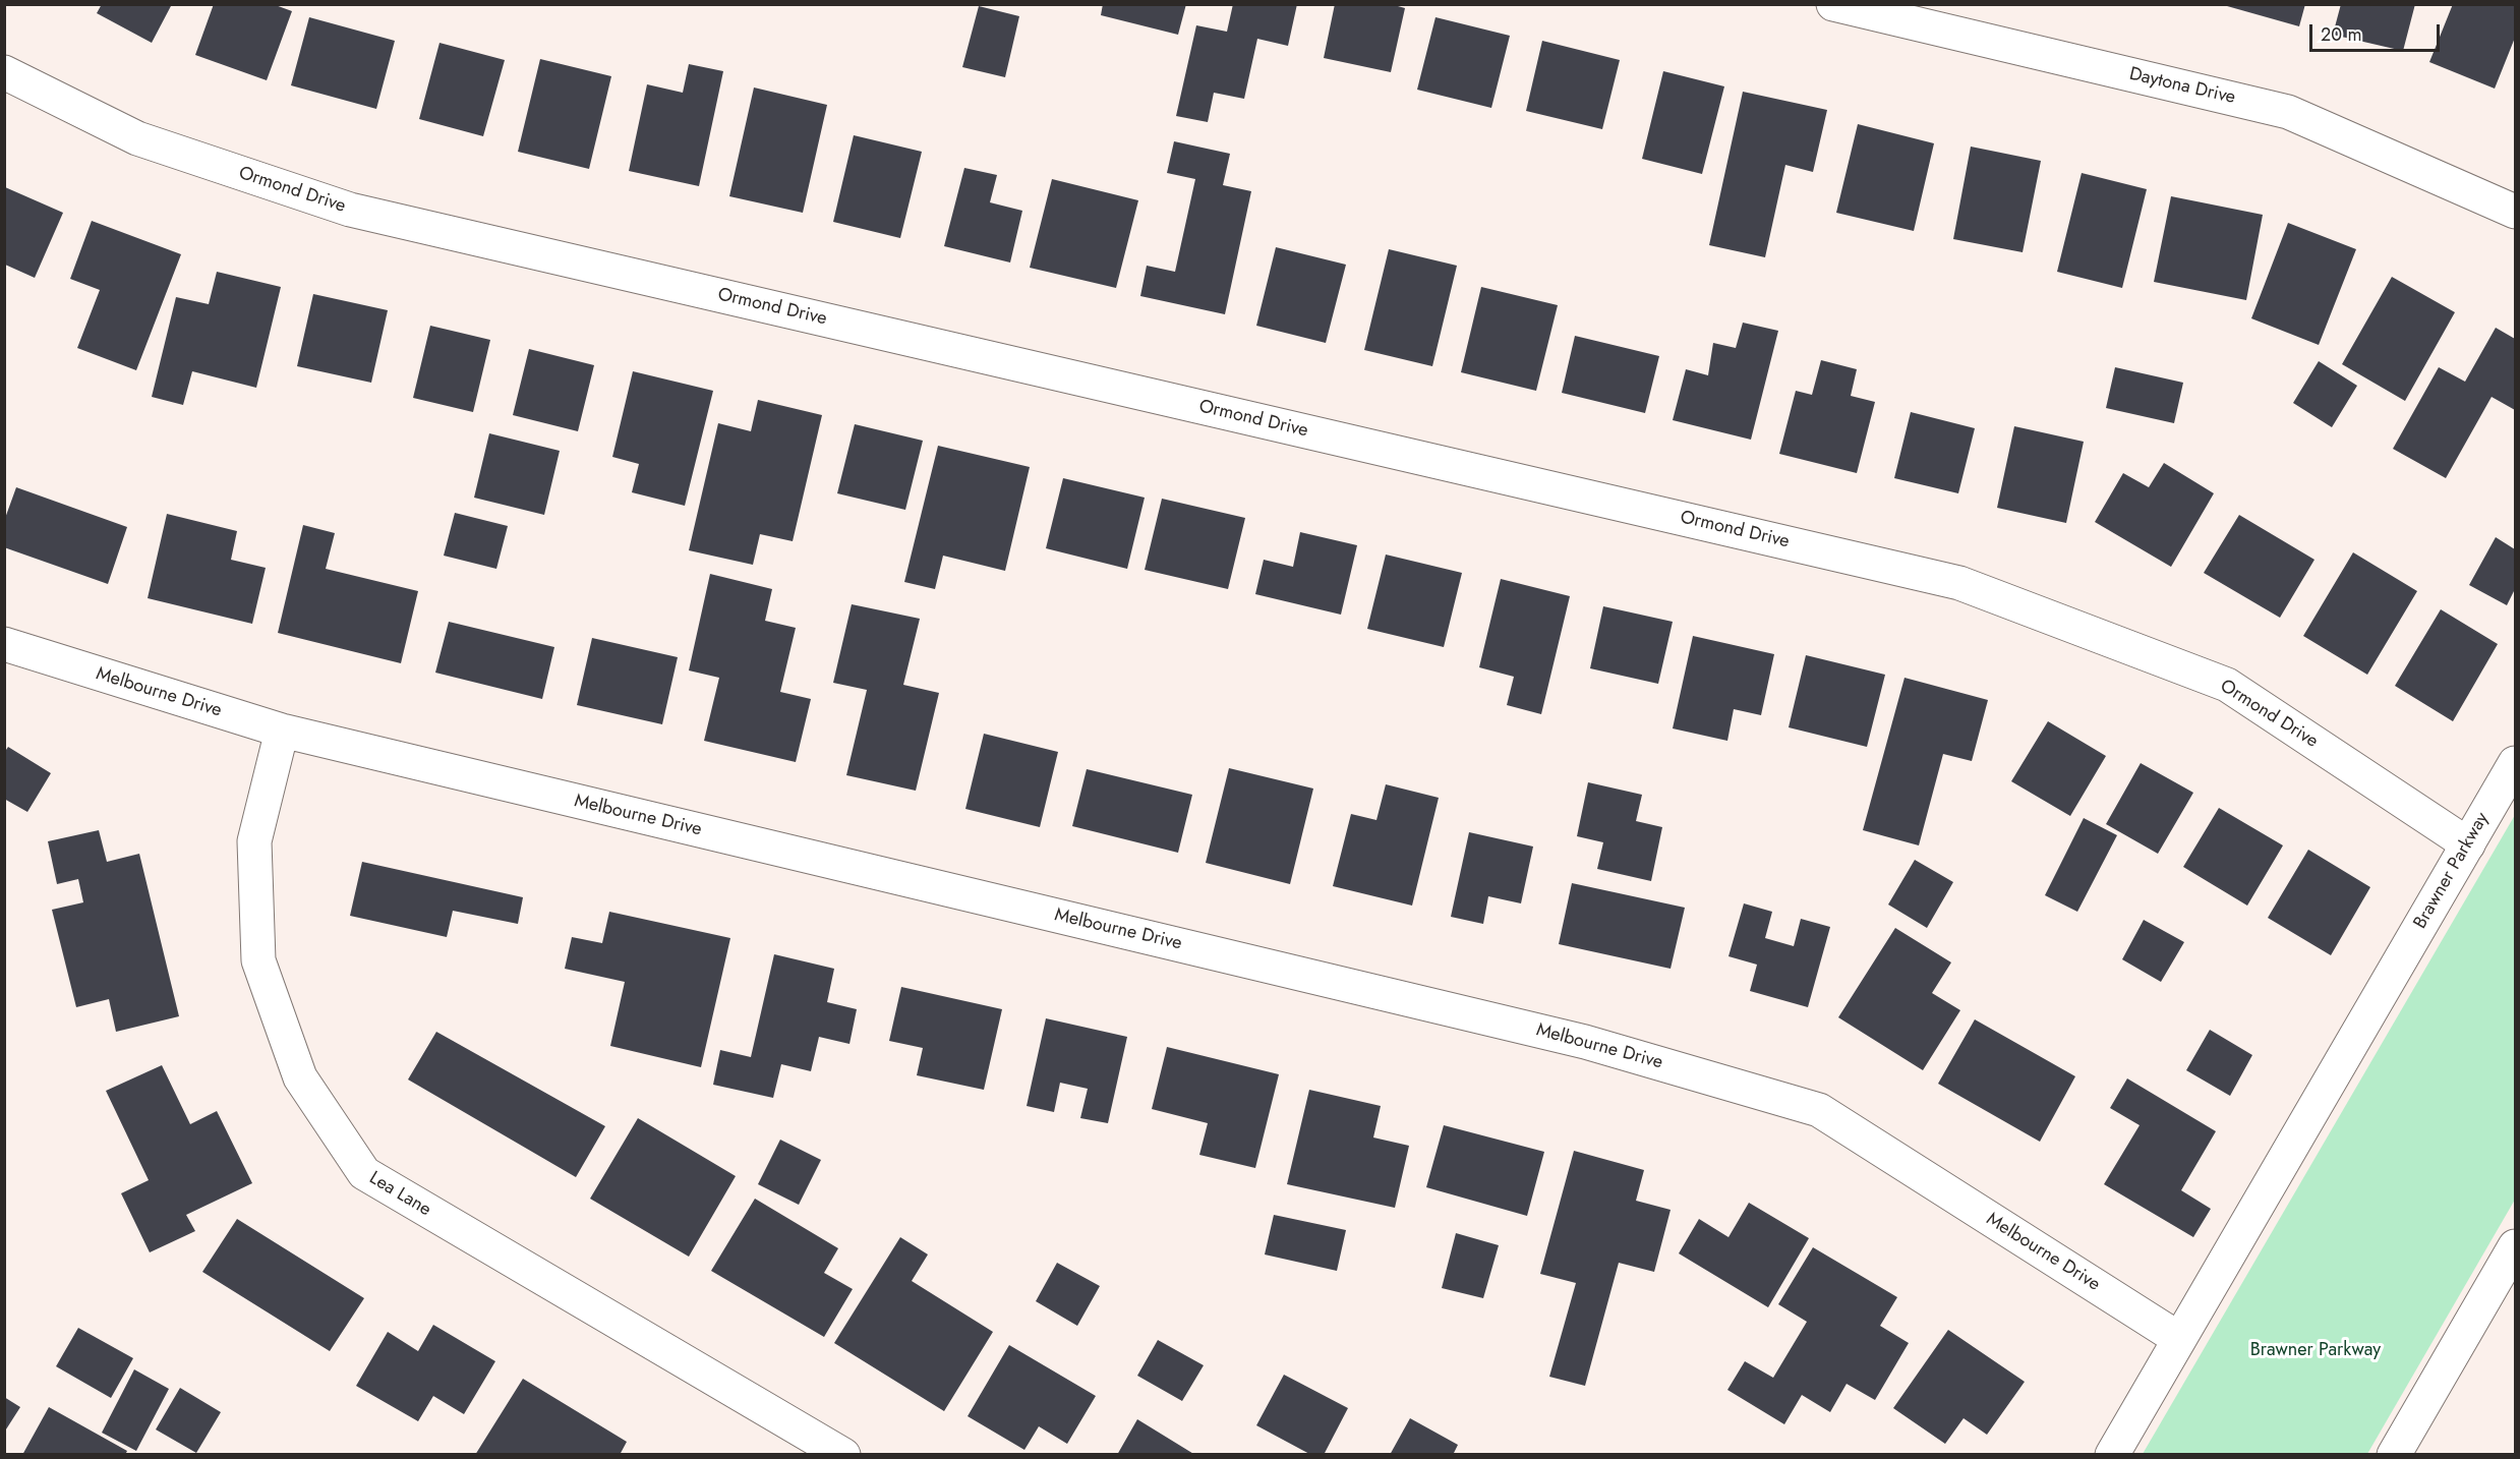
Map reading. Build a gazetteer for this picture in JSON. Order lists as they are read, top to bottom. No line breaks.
{"streets":{"street":["Daytona Drive","Ormond Drive","Melbourne Drive","Brawner Parkway","Lea Lane"]},"crossings":[["Ormond Drive","Brawner Parkway"],["Melbourne Drive","Brawner Parkway"],["Melbourne Drive","Lea Lane"]],"parks":["Brawner Parkway"],"scale_bar":"20 m"}
